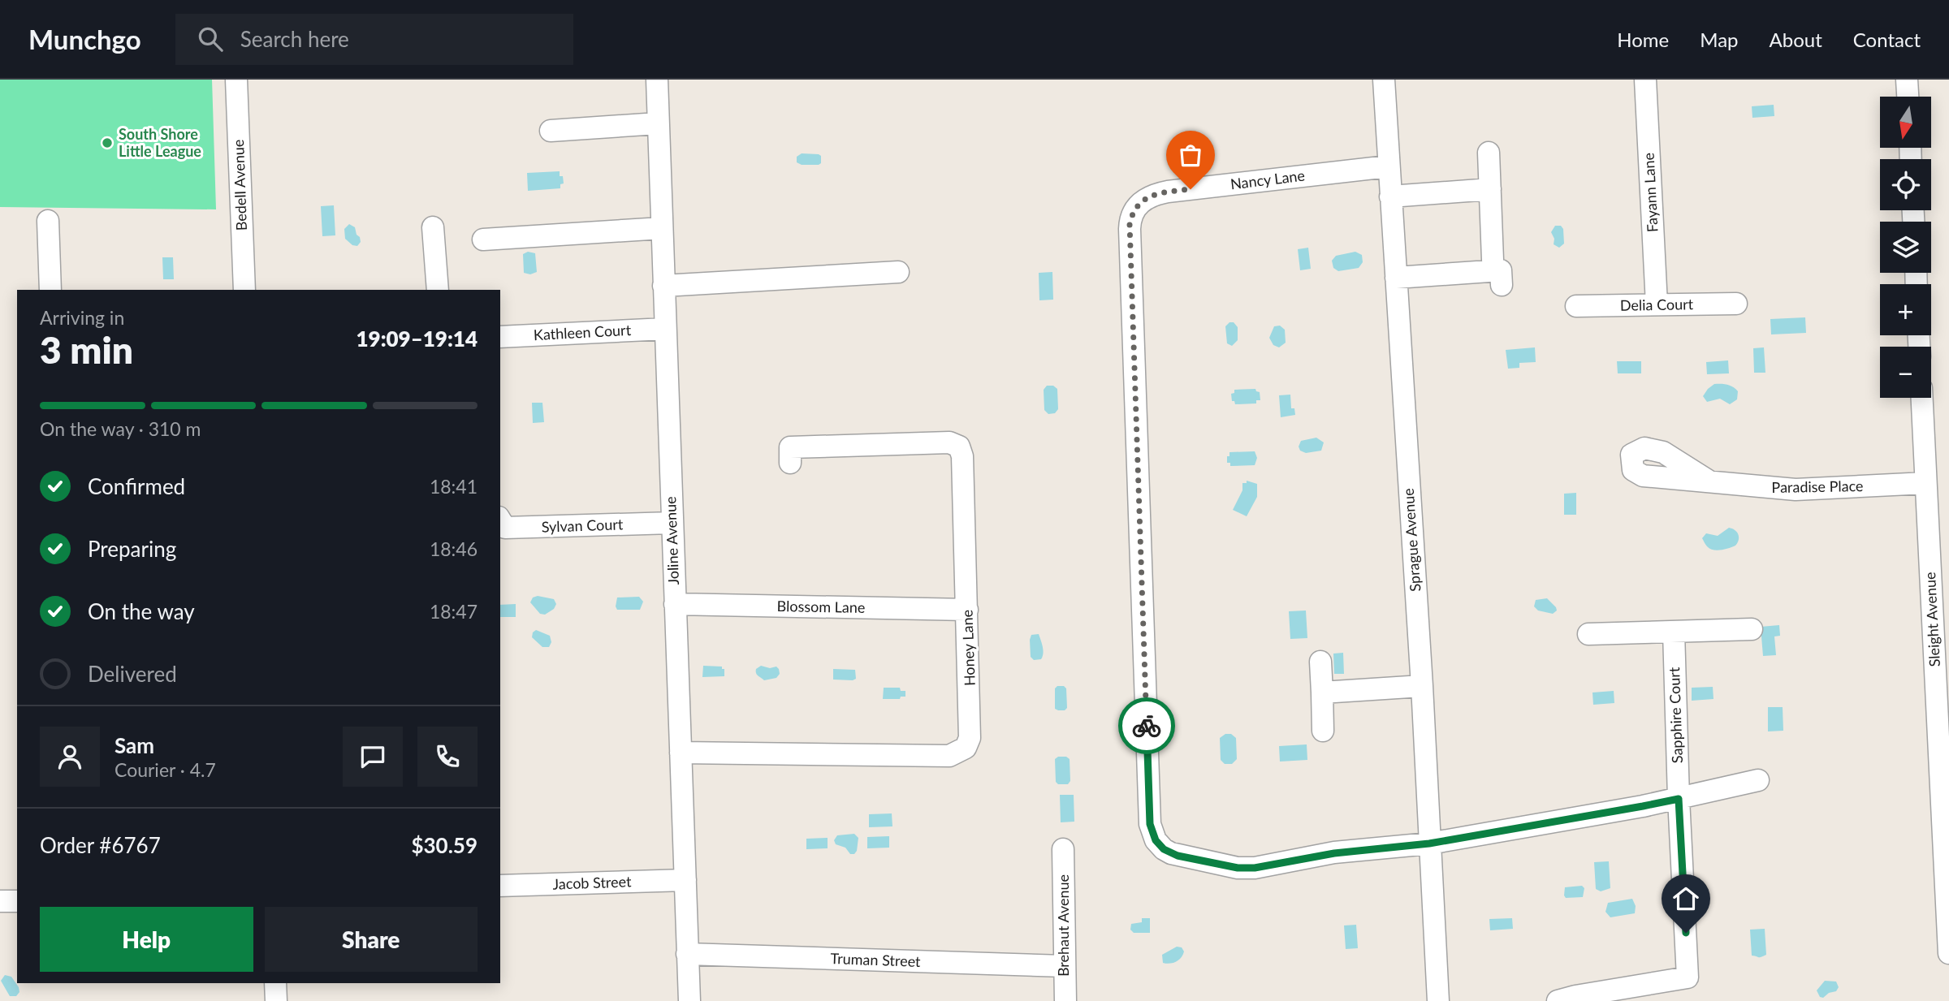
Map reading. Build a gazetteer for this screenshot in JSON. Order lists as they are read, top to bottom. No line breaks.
{"streets":{"street":["Nancy Lane","Bedell Avenue","Fayann Lane","Delia Court","Kathleen Court","Paradise Place","Sylvan Court","Sprague Avenue","Joline Avenue","Blossom Lane","Sleight Avenue","Honey Lane","Sapphire Court","Jacob Street","Brehaut Avenue","Truman Street"]},"crossings":[["Nancy Lane","Sprague Avenue"],["Fayann Lane","Delia Court"],["Kathleen Court","Joline Avenue"],["Paradise Place","Sleight Avenue"],["Sylvan Court","Joline Avenue"],["Joline Avenue","Blossom Lane"],["Joline Avenue","Honey Lane"],["Joline Avenue","Jacob Street"],["Joline Avenue","Truman Street"],["Blossom Lane","Honey Lane"],["Brehaut Avenue","Truman Street"]],"places":["South Shore Little League"],"north":"bottom","page":{"header":"Munchgo","search":"Search here","nav":["Home","Map","About","Contact"],"map_buttons":["+","−"],"heading":["3 min","Arriving in","19:09–19:14"],"panel":["Sam","Courier · 4.7","Order #6767","$30.59"],"bar":"On the way · 310 m","list":[["Confirmed","18:41"],["Preparing","18:46"],["On the way","18:47"],"Delivered"],"buttons":["Help","Share"]}}
